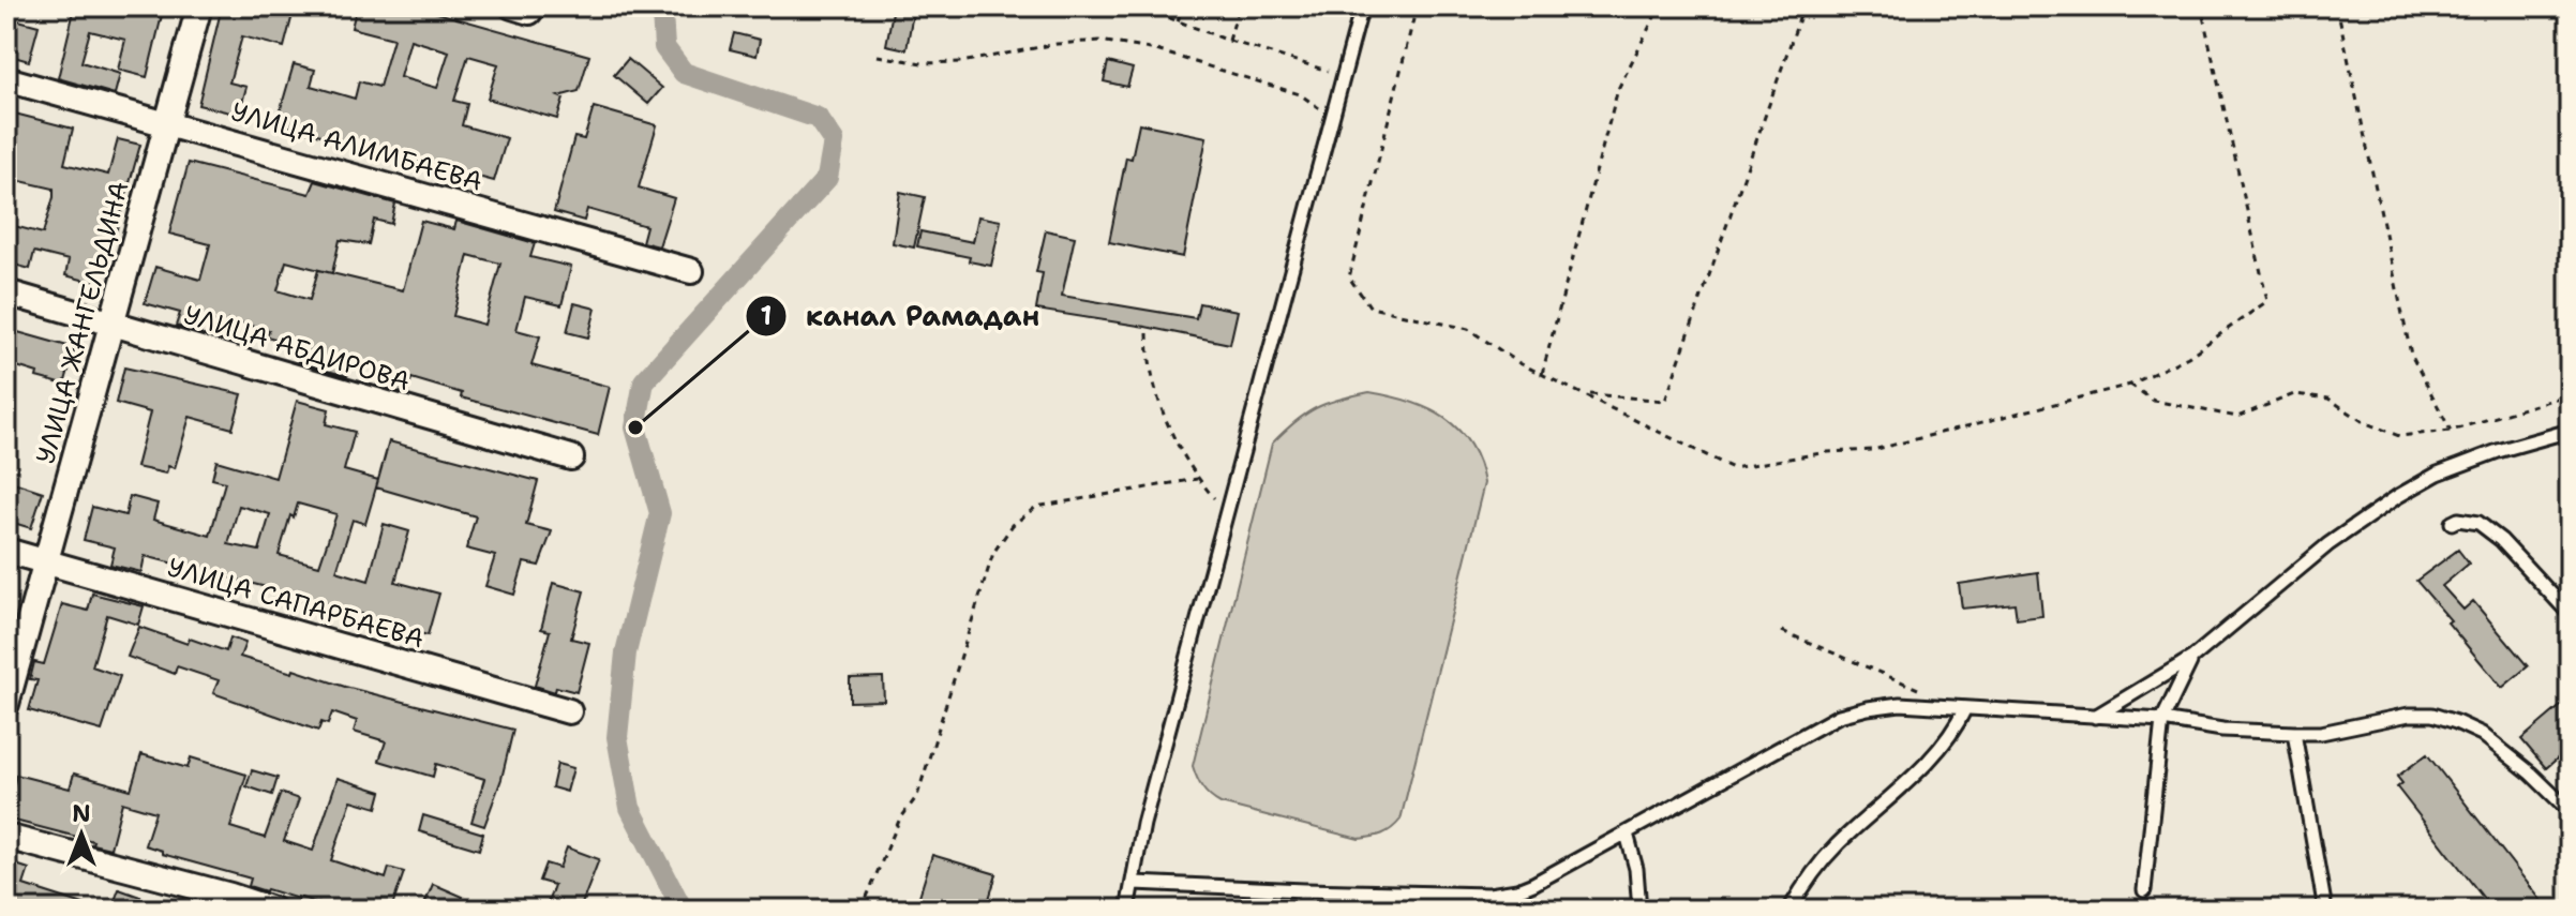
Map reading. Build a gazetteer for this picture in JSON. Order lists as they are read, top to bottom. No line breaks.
{"streets":{"street":["УЛИЦА АЛИМБАЕВА","УЛИЦА ЖАНГЕЛЬДИНА","УЛИЦА АБДИРОВА","УЛИЦА САПАРБАЕВА"]},"crossings":[["УЛИЦА АЛИМБАЕВА","УЛИЦА ЖАНГЕЛЬДИНА"],["УЛИЦА ЖАНГЕЛЬДИНА","УЛИЦА АБДИРОВА"],["УЛИЦА ЖАНГЕЛЬДИНА","УЛИЦА САПАРБАЕВА"]],"places":["канал Рамадан"],"north":"top"}
